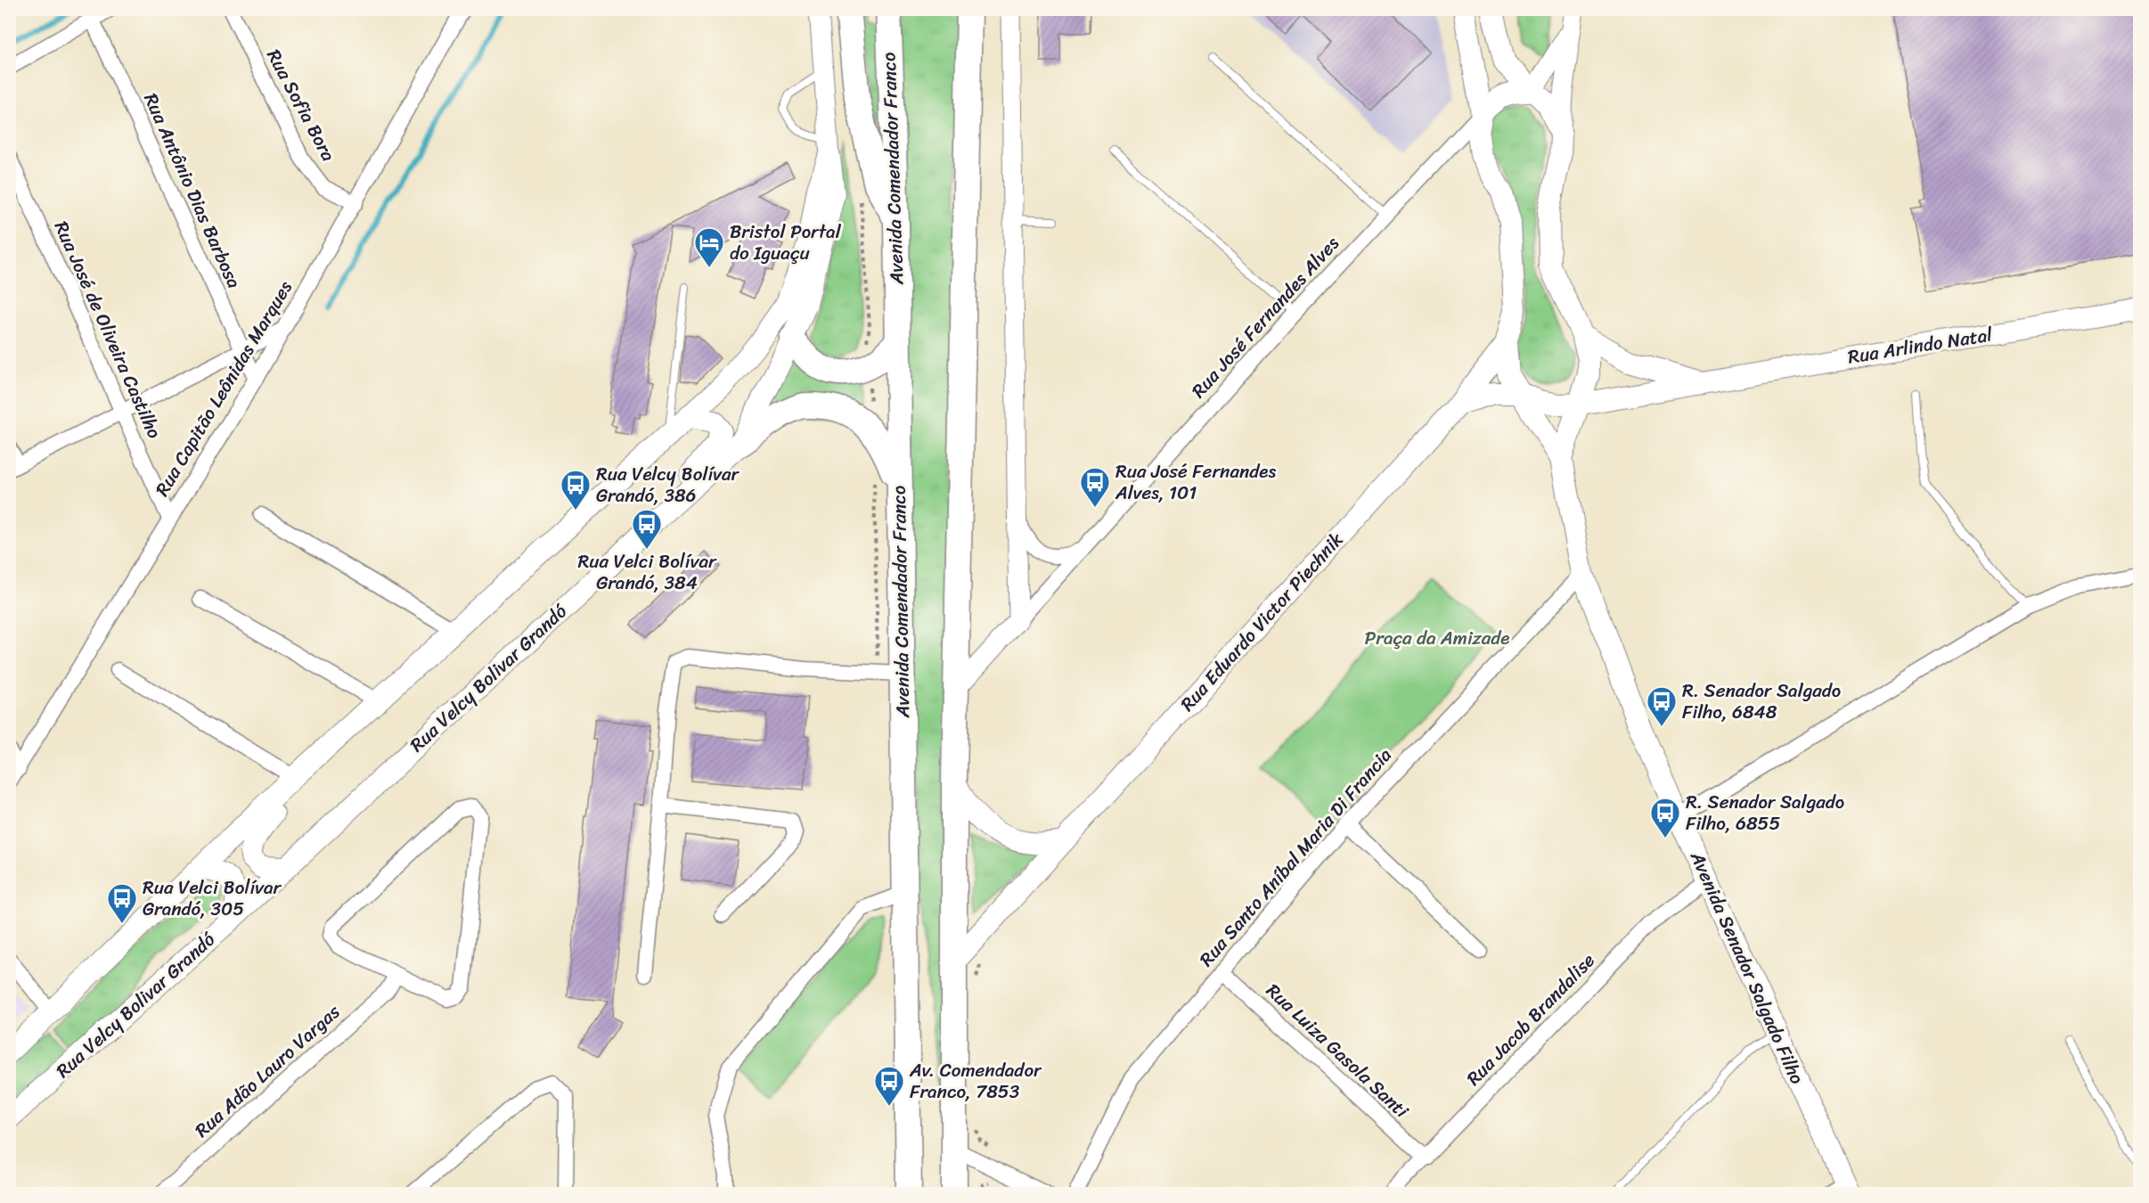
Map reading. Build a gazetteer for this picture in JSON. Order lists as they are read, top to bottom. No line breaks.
{"streets":{"highway":["Avenida Comendador Franco"],"main road":["Rua Arlindo Natal","Rua Eduardo Victor Piechnik","Rua Velcy Bolivar Grandó","Avenida Senador Salgado Filho"],"street":["Rua Sofia Bora","Rua Antônio Dias Barbosa","Rua José Fernandes Alves","Rua José de Oliveira Castilho","Rua Capitão Leônidas Marques","Rua Santo Aníbal Maria Di Francia","Rua Jacob Brandalise","Rua Luiza Gasola Santi","Rua Adão Lauro Vargas"]},"crossings":[["Rua Sofia Bora","Rua Capitão Leônidas Marques"],["Rua Antônio Dias Barbosa","Rua Capitão Leônidas Marques"],["Rua José Fernandes Alves","Avenida Senador Salgado Filho"],["Rua José de Oliveira Castilho","Rua Capitão Leônidas Marques"],["Rua Arlindo Natal","Avenida Senador Salgado Filho"],["Rua Eduardo Victor Piechnik","Avenida Senador Salgado Filho"],["Rua Santo Aníbal Maria Di Francia","Avenida Senador Salgado Filho"],["Rua Santo Aníbal Maria Di Francia","Rua Luiza Gasola Santi"],["Avenida Senador Salgado Filho","Rua Jacob Brandalise"],["Rua Jacob Brandalise","Rua Luiza Gasola Santi"]],"parks":["Praça da Amizade"],"places":{"hotel":["Bristol Portal do Iguaçu"],"bus stop":["Rua José Fernandes Alves, 101","Rua Velcy Bolívar Grandó, 386","Rua Velci Bolívar Grandó, 384","R. Senador Salgado Filho, 6848","R. Senador Salgado Filho, 6855","Rua Velci Bolívar Grandó, 305","Av. Comendador Franco, 7853"]}}
